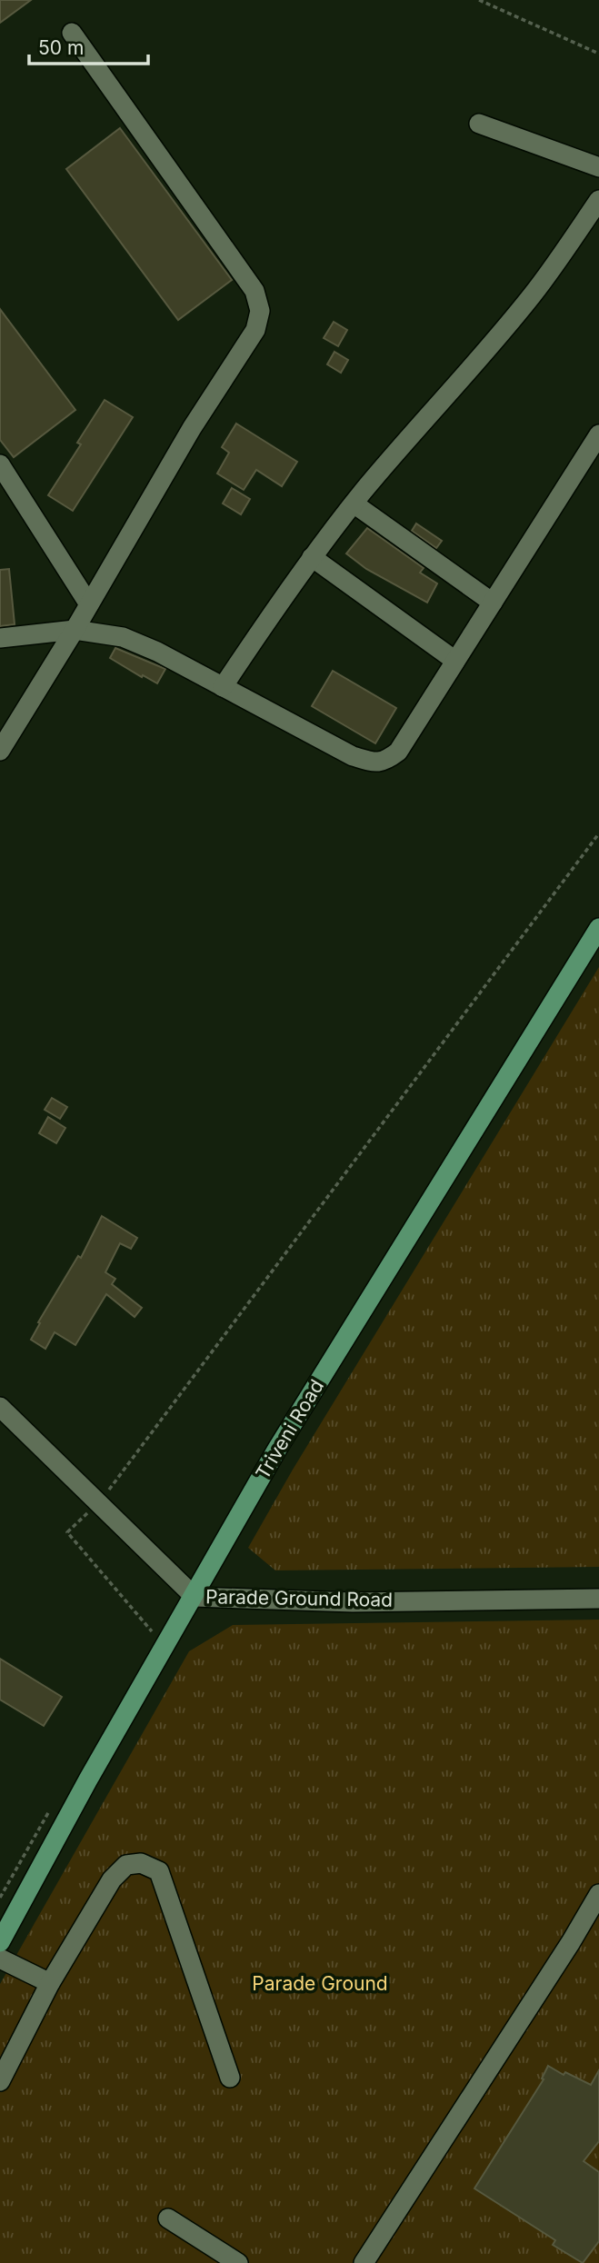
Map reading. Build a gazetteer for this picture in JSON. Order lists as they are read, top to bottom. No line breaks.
{"streets":{"main road":["Triveni Road"],"street":["Parade Ground Road"]},"crossings":[["Triveni Road","Parade Ground Road"]],"parks":["Parade Ground"],"scale_bar":"50 m"}
